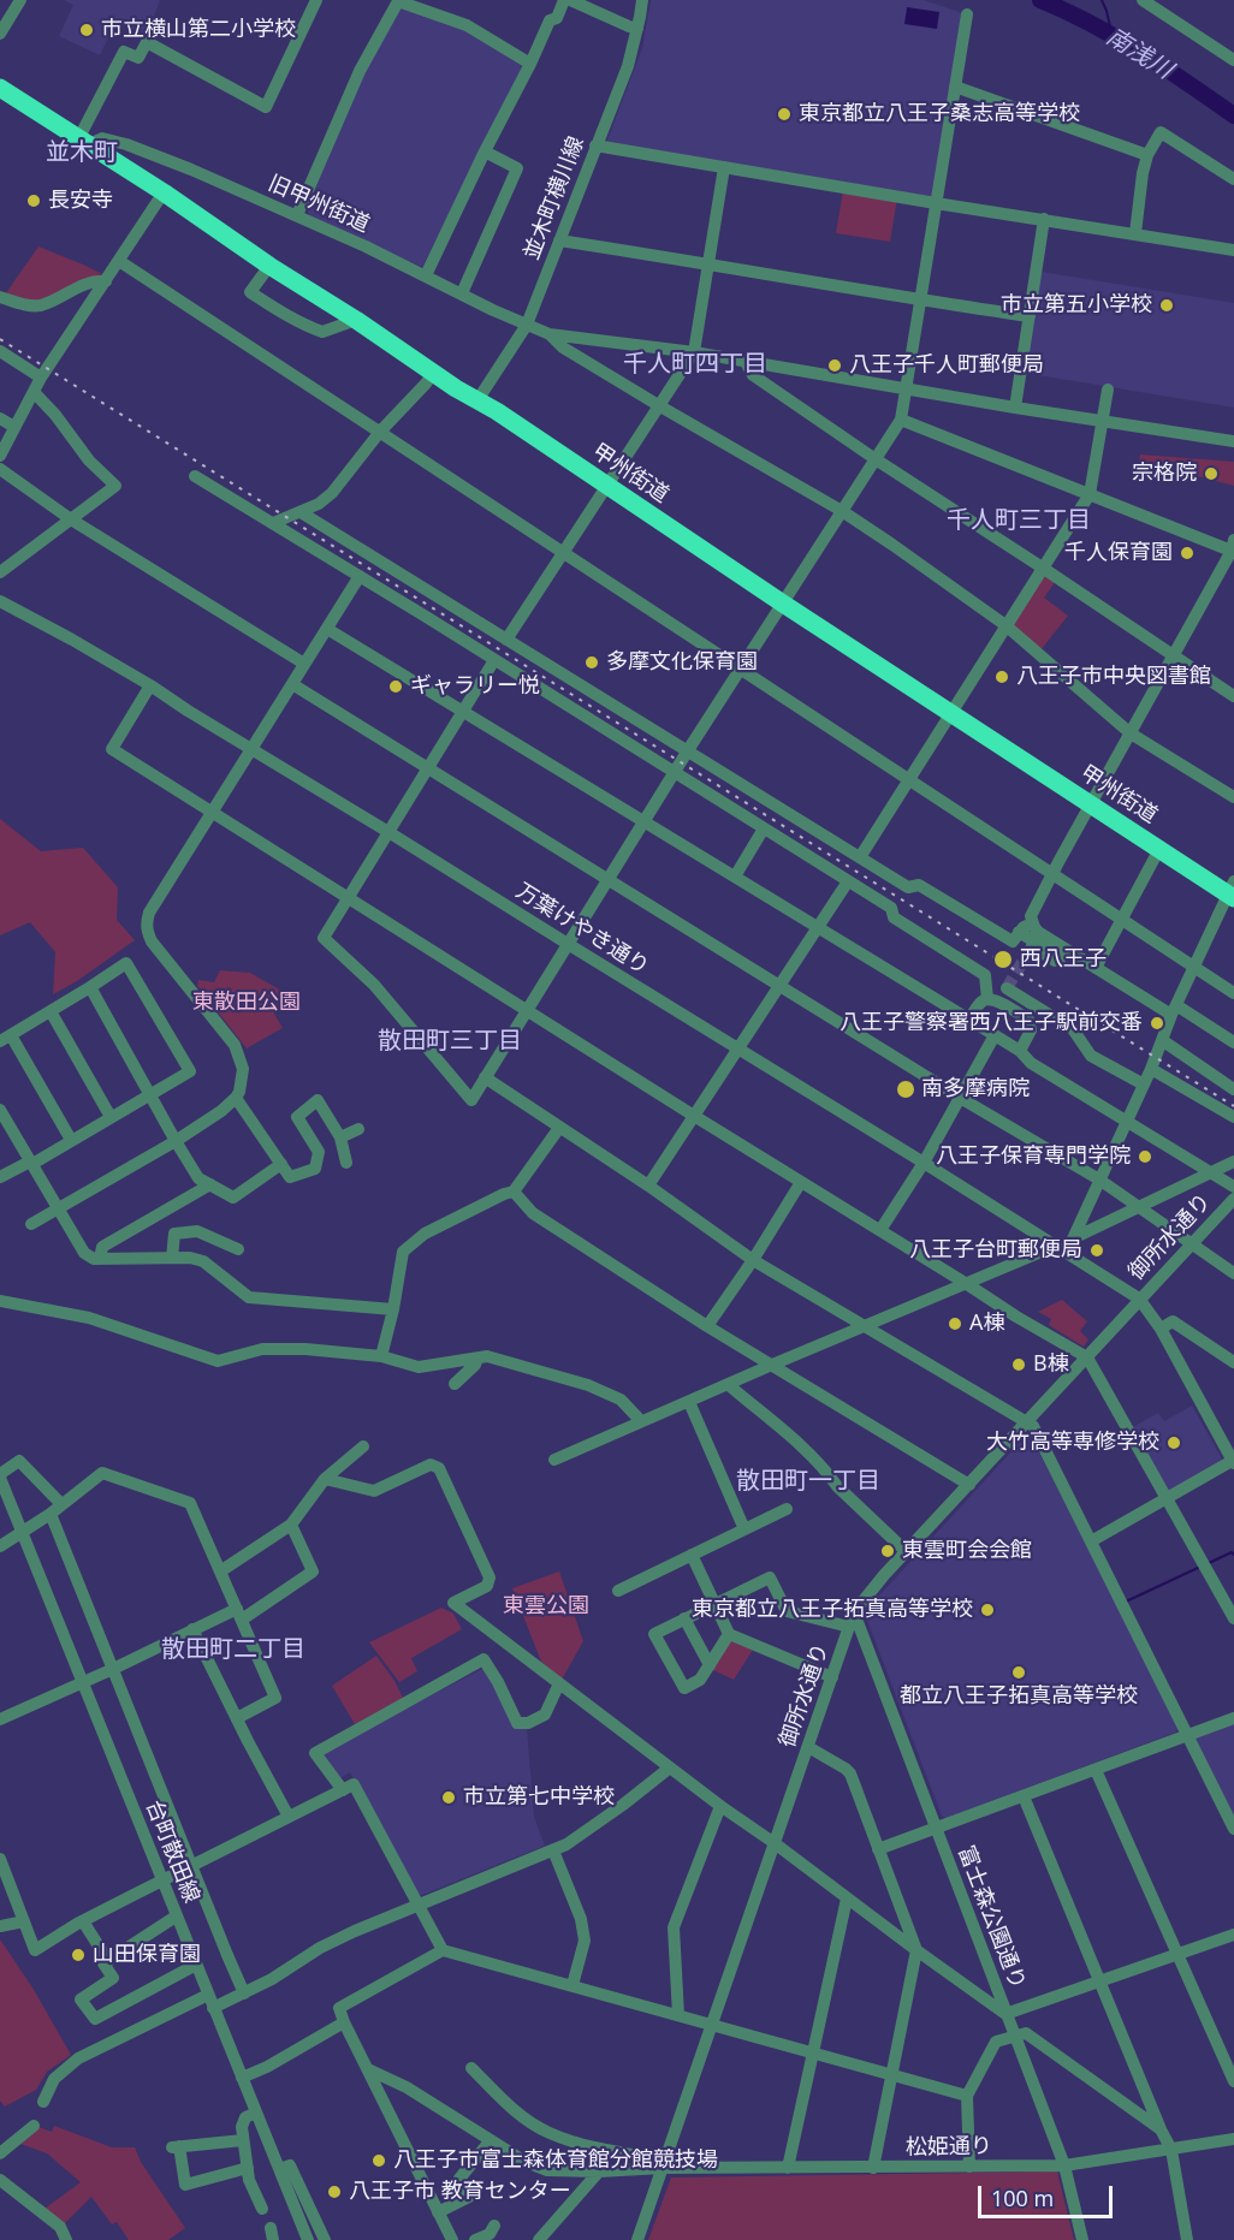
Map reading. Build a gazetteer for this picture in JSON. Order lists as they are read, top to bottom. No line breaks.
{"streets":{"highway":["甲州街道"],"street":["並木町横川線","旧甲州街道","万葉けやき通り","御所水通り","台町散田線","富士森公園通り","松姫通り"]},"crossings":[["並木町横川線","旧甲州街道"],["並木町横川線","甲州街道"],["旧甲州街道","甲州街道"],["万葉けやき通り","御所水通り"],["御所水通り","富士森公園通り"],["御所水通り","松姫通り"],["富士森公園通り","松姫通り"]],"districts":["並木町","千人町四丁目","千人町三丁目","散田町三丁目","散田町一丁目","散田町二丁目"],"water":["南浅川"],"parks":["東散田公園","東雲公園"],"places":["市立横山第二小学校","東京都立八王子桑志高等学校","長安寺","市立第五小学校","八王子千人町郵便局","宗格院","千人保育園","多摩文化保育園","八王子市中央図書館","ギャラリー悦","西八王子","八王子警察署西八王子駅前交番","南多摩病院","八王子保育専門学院","八王子台町郵便局","A棟","B棟","大竹高等専修学校","東雲町会会館","東京都立八王子拓真高等学校","都立八王子拓真高等学校","市立第七中学校","山田保育園","八王子市富士森体育館分館競技場","八王子市 教育センター"],"scale_bar":"100 m"}
